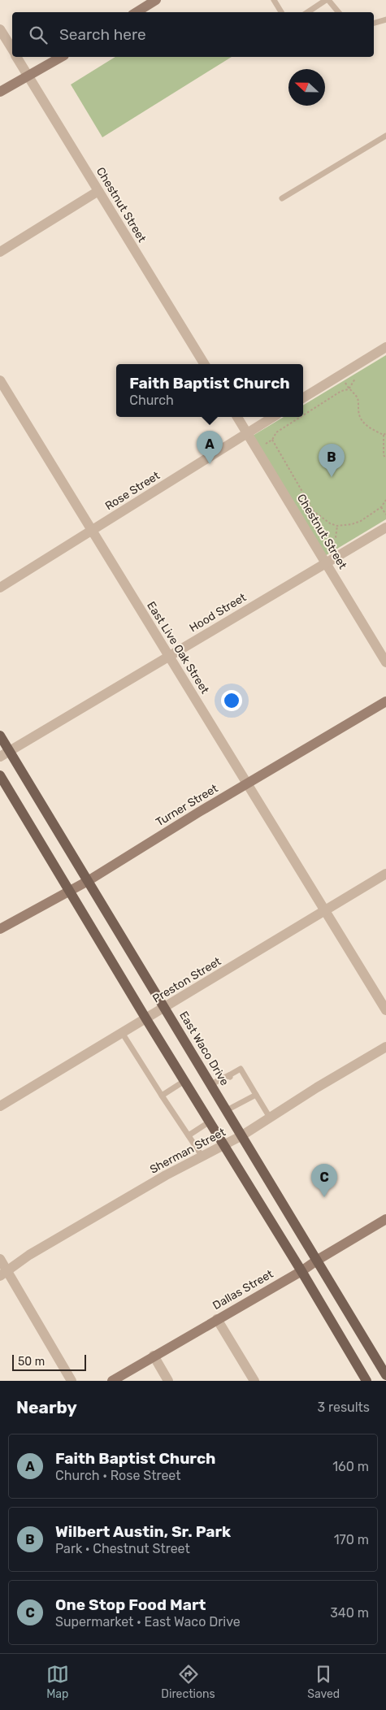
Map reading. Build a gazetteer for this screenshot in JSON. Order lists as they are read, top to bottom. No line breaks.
{"streets":{"main road":["East Waco Drive"],"street":["Chestnut Street","Rose Street","Hood Street","East Live Oak Street","Turner Street","Preston Street","Sherman Street","Dallas Street"]},"crossings":[["Chestnut Street","Rose Street"],["Chestnut Street","Hood Street"],["Rose Street","East Live Oak Street"],["Hood Street","East Live Oak Street"],["Hood Street","East Waco Drive"],["East Live Oak Street","Turner Street"],["East Live Oak Street","Preston Street"],["Turner Street","East Waco Drive"],["Preston Street","East Waco Drive"],["East Waco Drive","Sherman Street"],["East Waco Drive","Dallas Street"]],"scale_bar":"50 m","north":"left","page":{"search":"Search here","popup":["Faith Baptist Church","Church"],"pins":["A","B","C"],"scale":"50 m","heading":["Nearby","3 results"],"list":[{"mark":"A","name":"Faith Baptist Church","note":"Church · Rose Street","value":"160 m"},{"mark":"B","name":"Wilbert Austin, Sr. Park","note":"Park · Chestnut Street","value":"170 m"},{"mark":"C","name":"One Stop Food Mart","note":"Supermarket · East Waco Drive","value":"340 m"}],"nav":["Map","Directions","Saved"]}}
